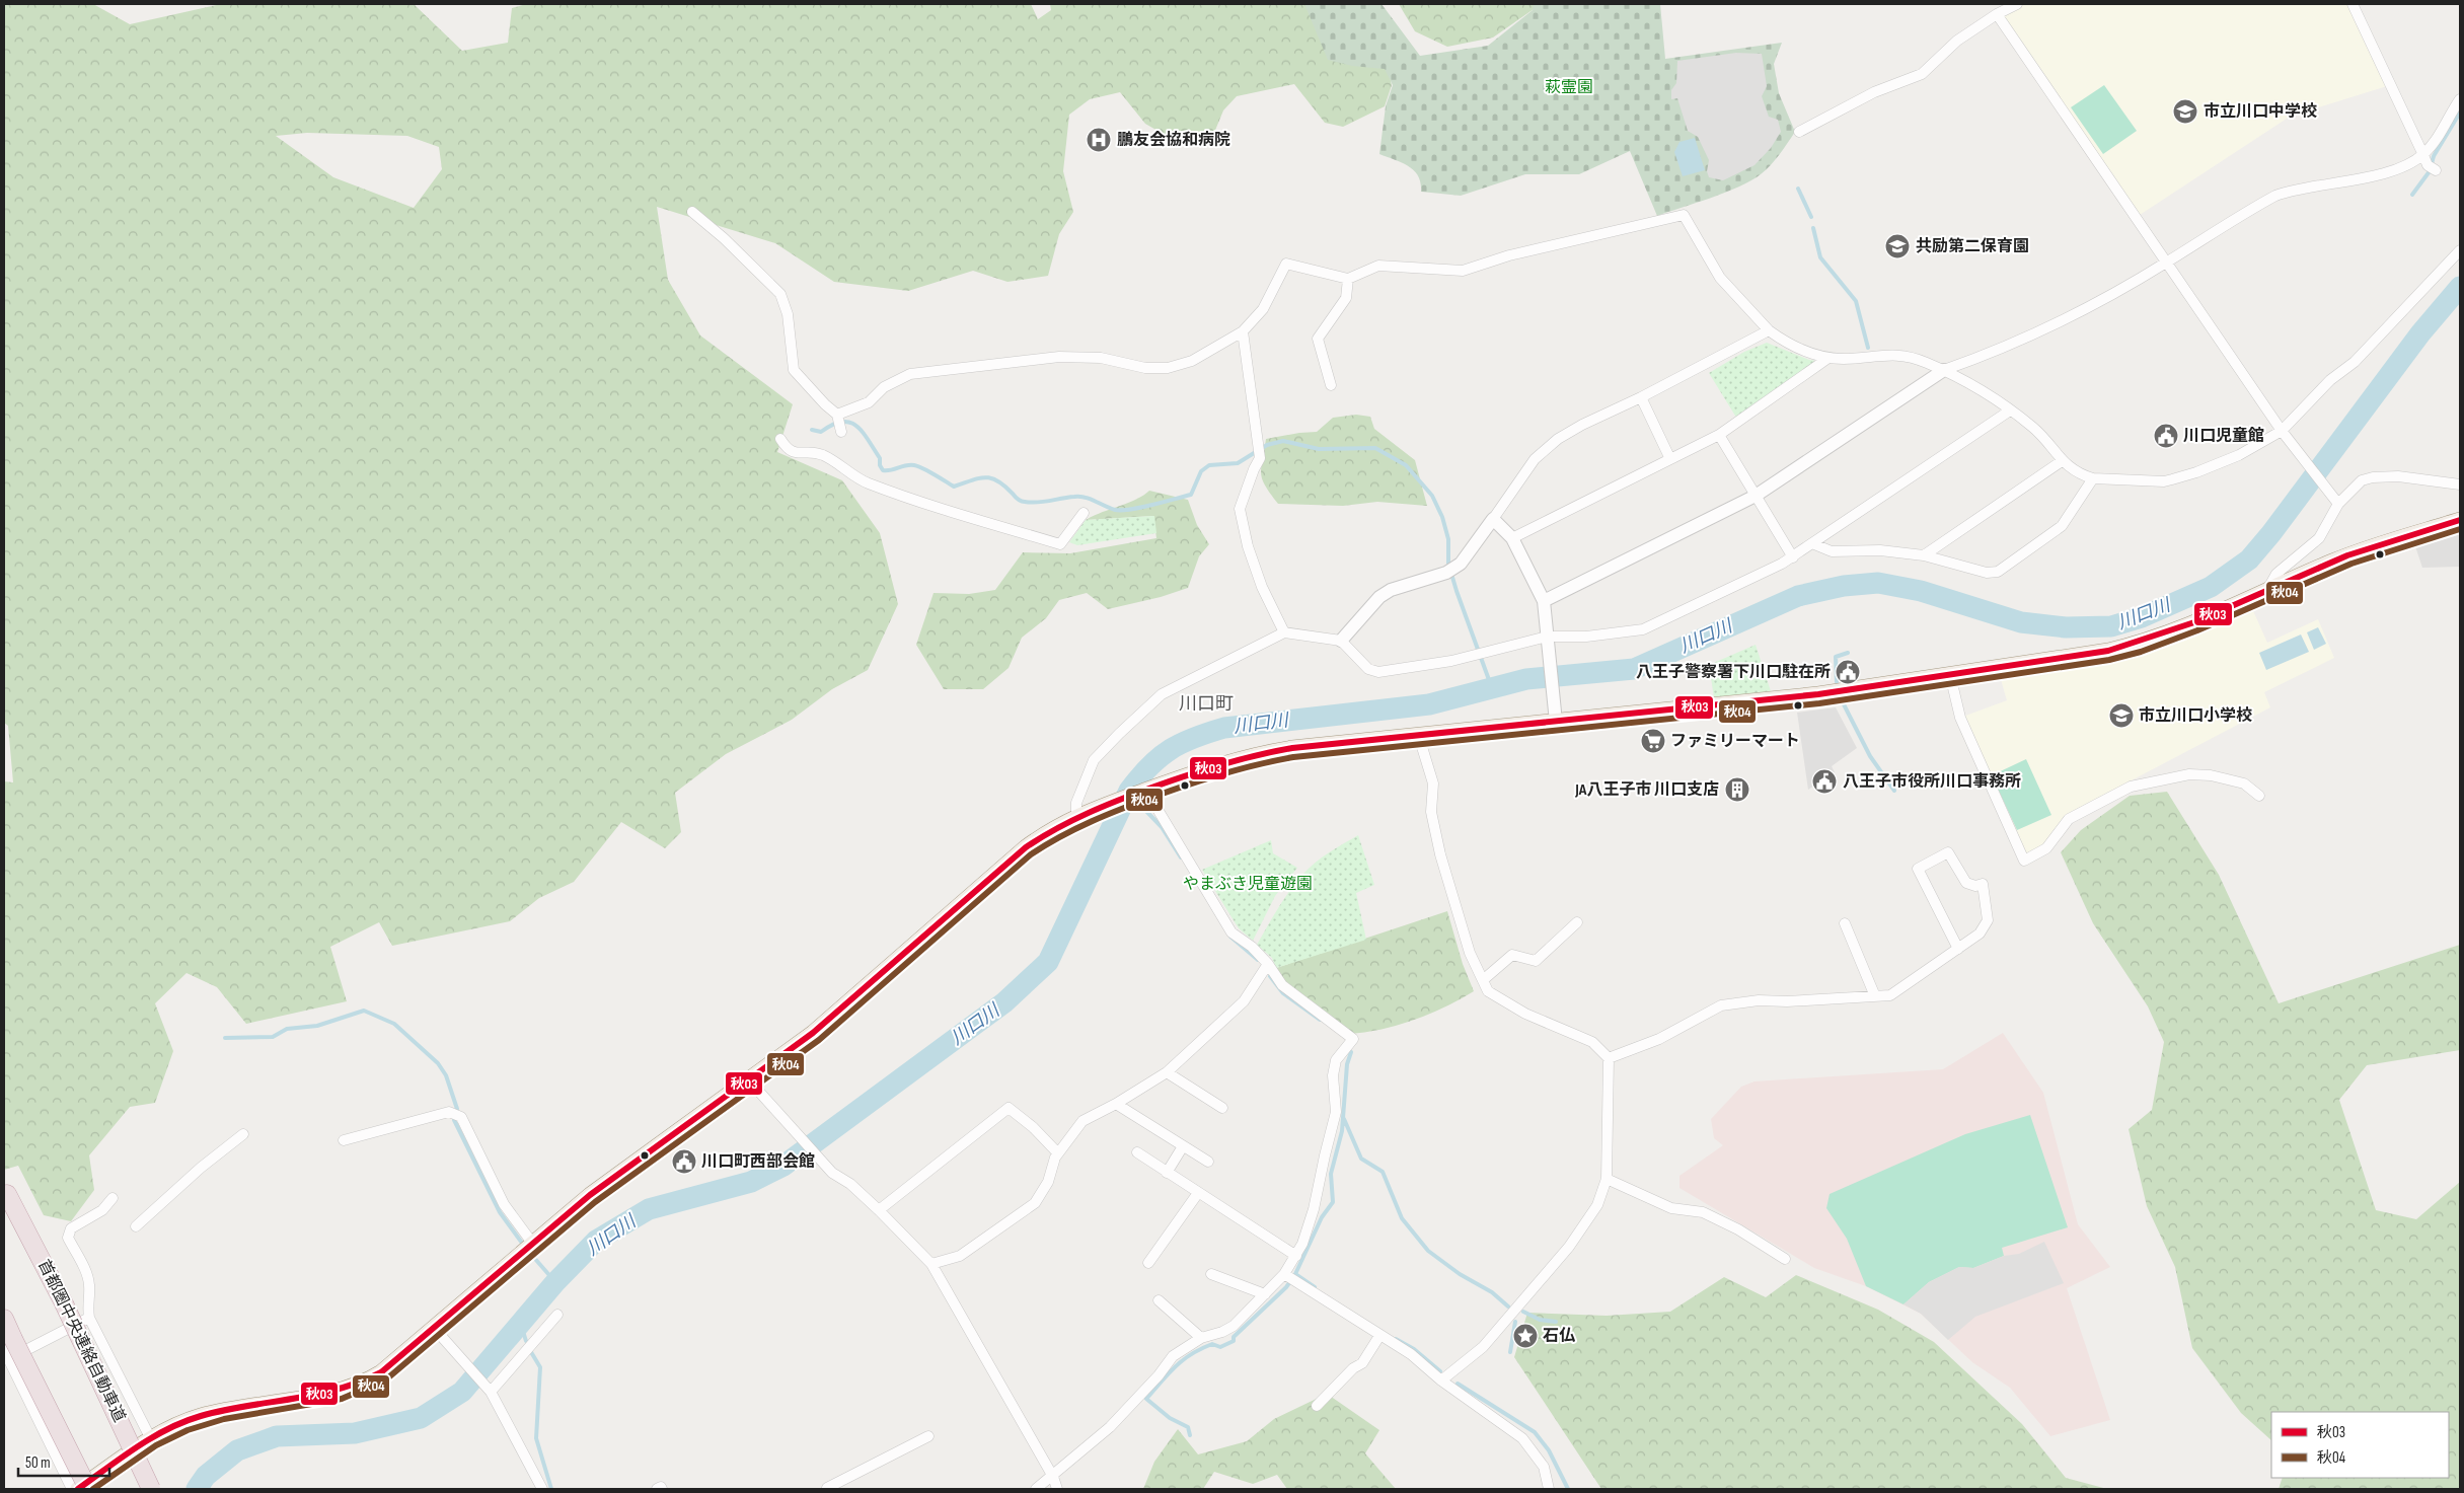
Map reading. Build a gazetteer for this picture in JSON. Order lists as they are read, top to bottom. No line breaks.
{"streets":{"highway":["首都圏中央連絡自動車道"]},"districts":["川口町"],"water":["川口川"],"parks":["萩霊園","やまぶき児童遊園"],"places":{"school or university":["市立川口中学校","共励第二保育園","市立川口小学校"],"hospital":["鵬友会協和病院"],"public building":["川口児童館","八王子警察署下川口駐在所","八王子市役所川口事務所","川口町西部会館"],"supermarket":["ファミリーマート"],"building":["JA八王子市 川口支店"],"place":["石仏"]},"lines":["transit line 秋03","transit line 秋04"],"legend":["秋03","秋04"],"scale_bar":"50 m"}
